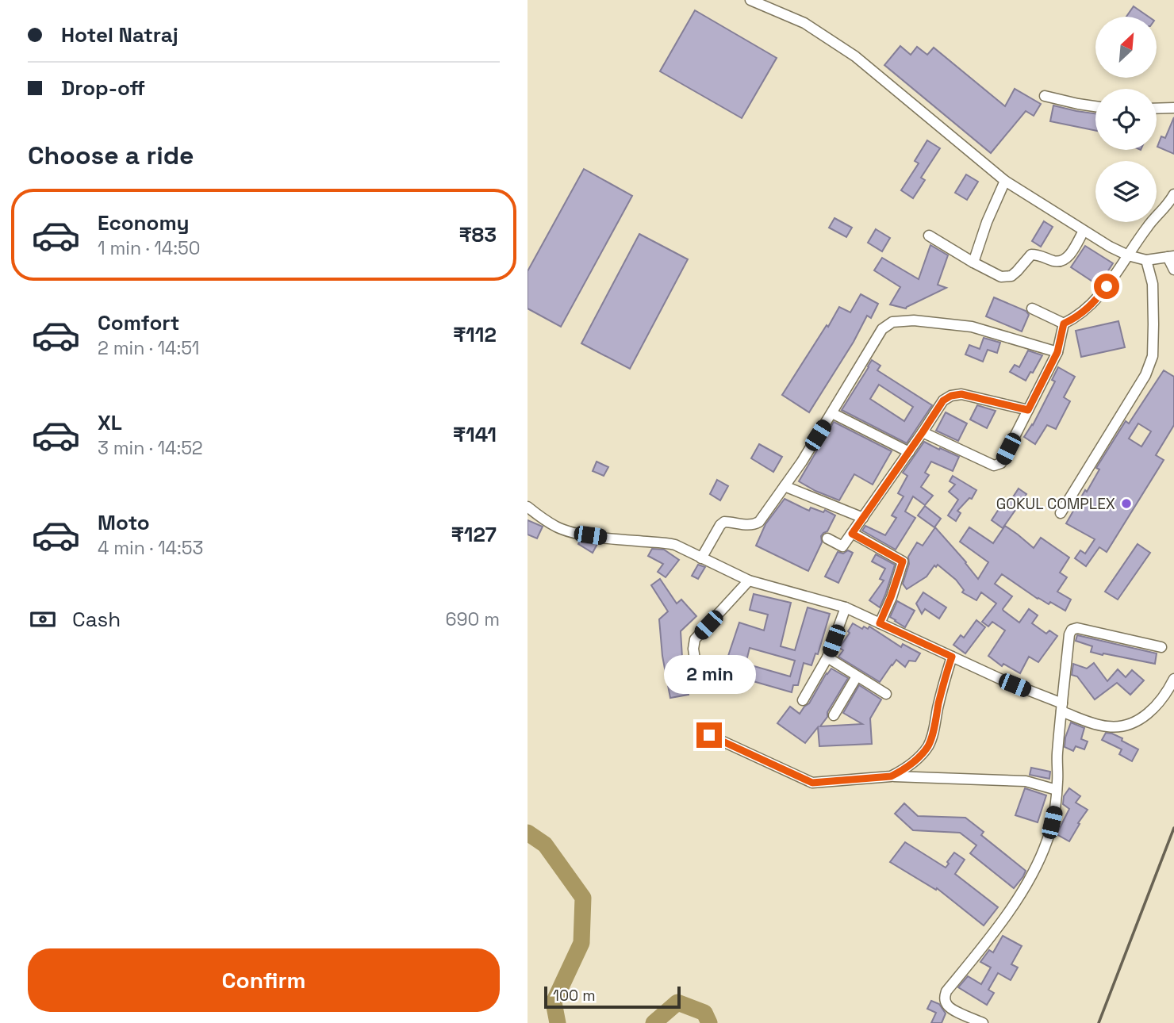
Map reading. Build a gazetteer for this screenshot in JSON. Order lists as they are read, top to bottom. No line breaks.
{"places":["GOKUL COMPLEX"],"scale_bar":"100 m","north":"top right","page":{"banner":["Hotel Natraj","Drop-off"],"heading":"Choose a ride","list":[{"name":"Economy","note":"1 min · 14:50","value":"₹83"},{"name":"Comfort","note":"2 min · 14:51","value":"₹112"},{"name":"XL","note":"3 min · 14:52","value":"₹141"},{"name":"Moto","note":"4 min · 14:53","value":"₹127"}],"pay":["Cash","690 m"],"bubble":"2 min","buttons":"Confirm","scale":"100 m"}}
